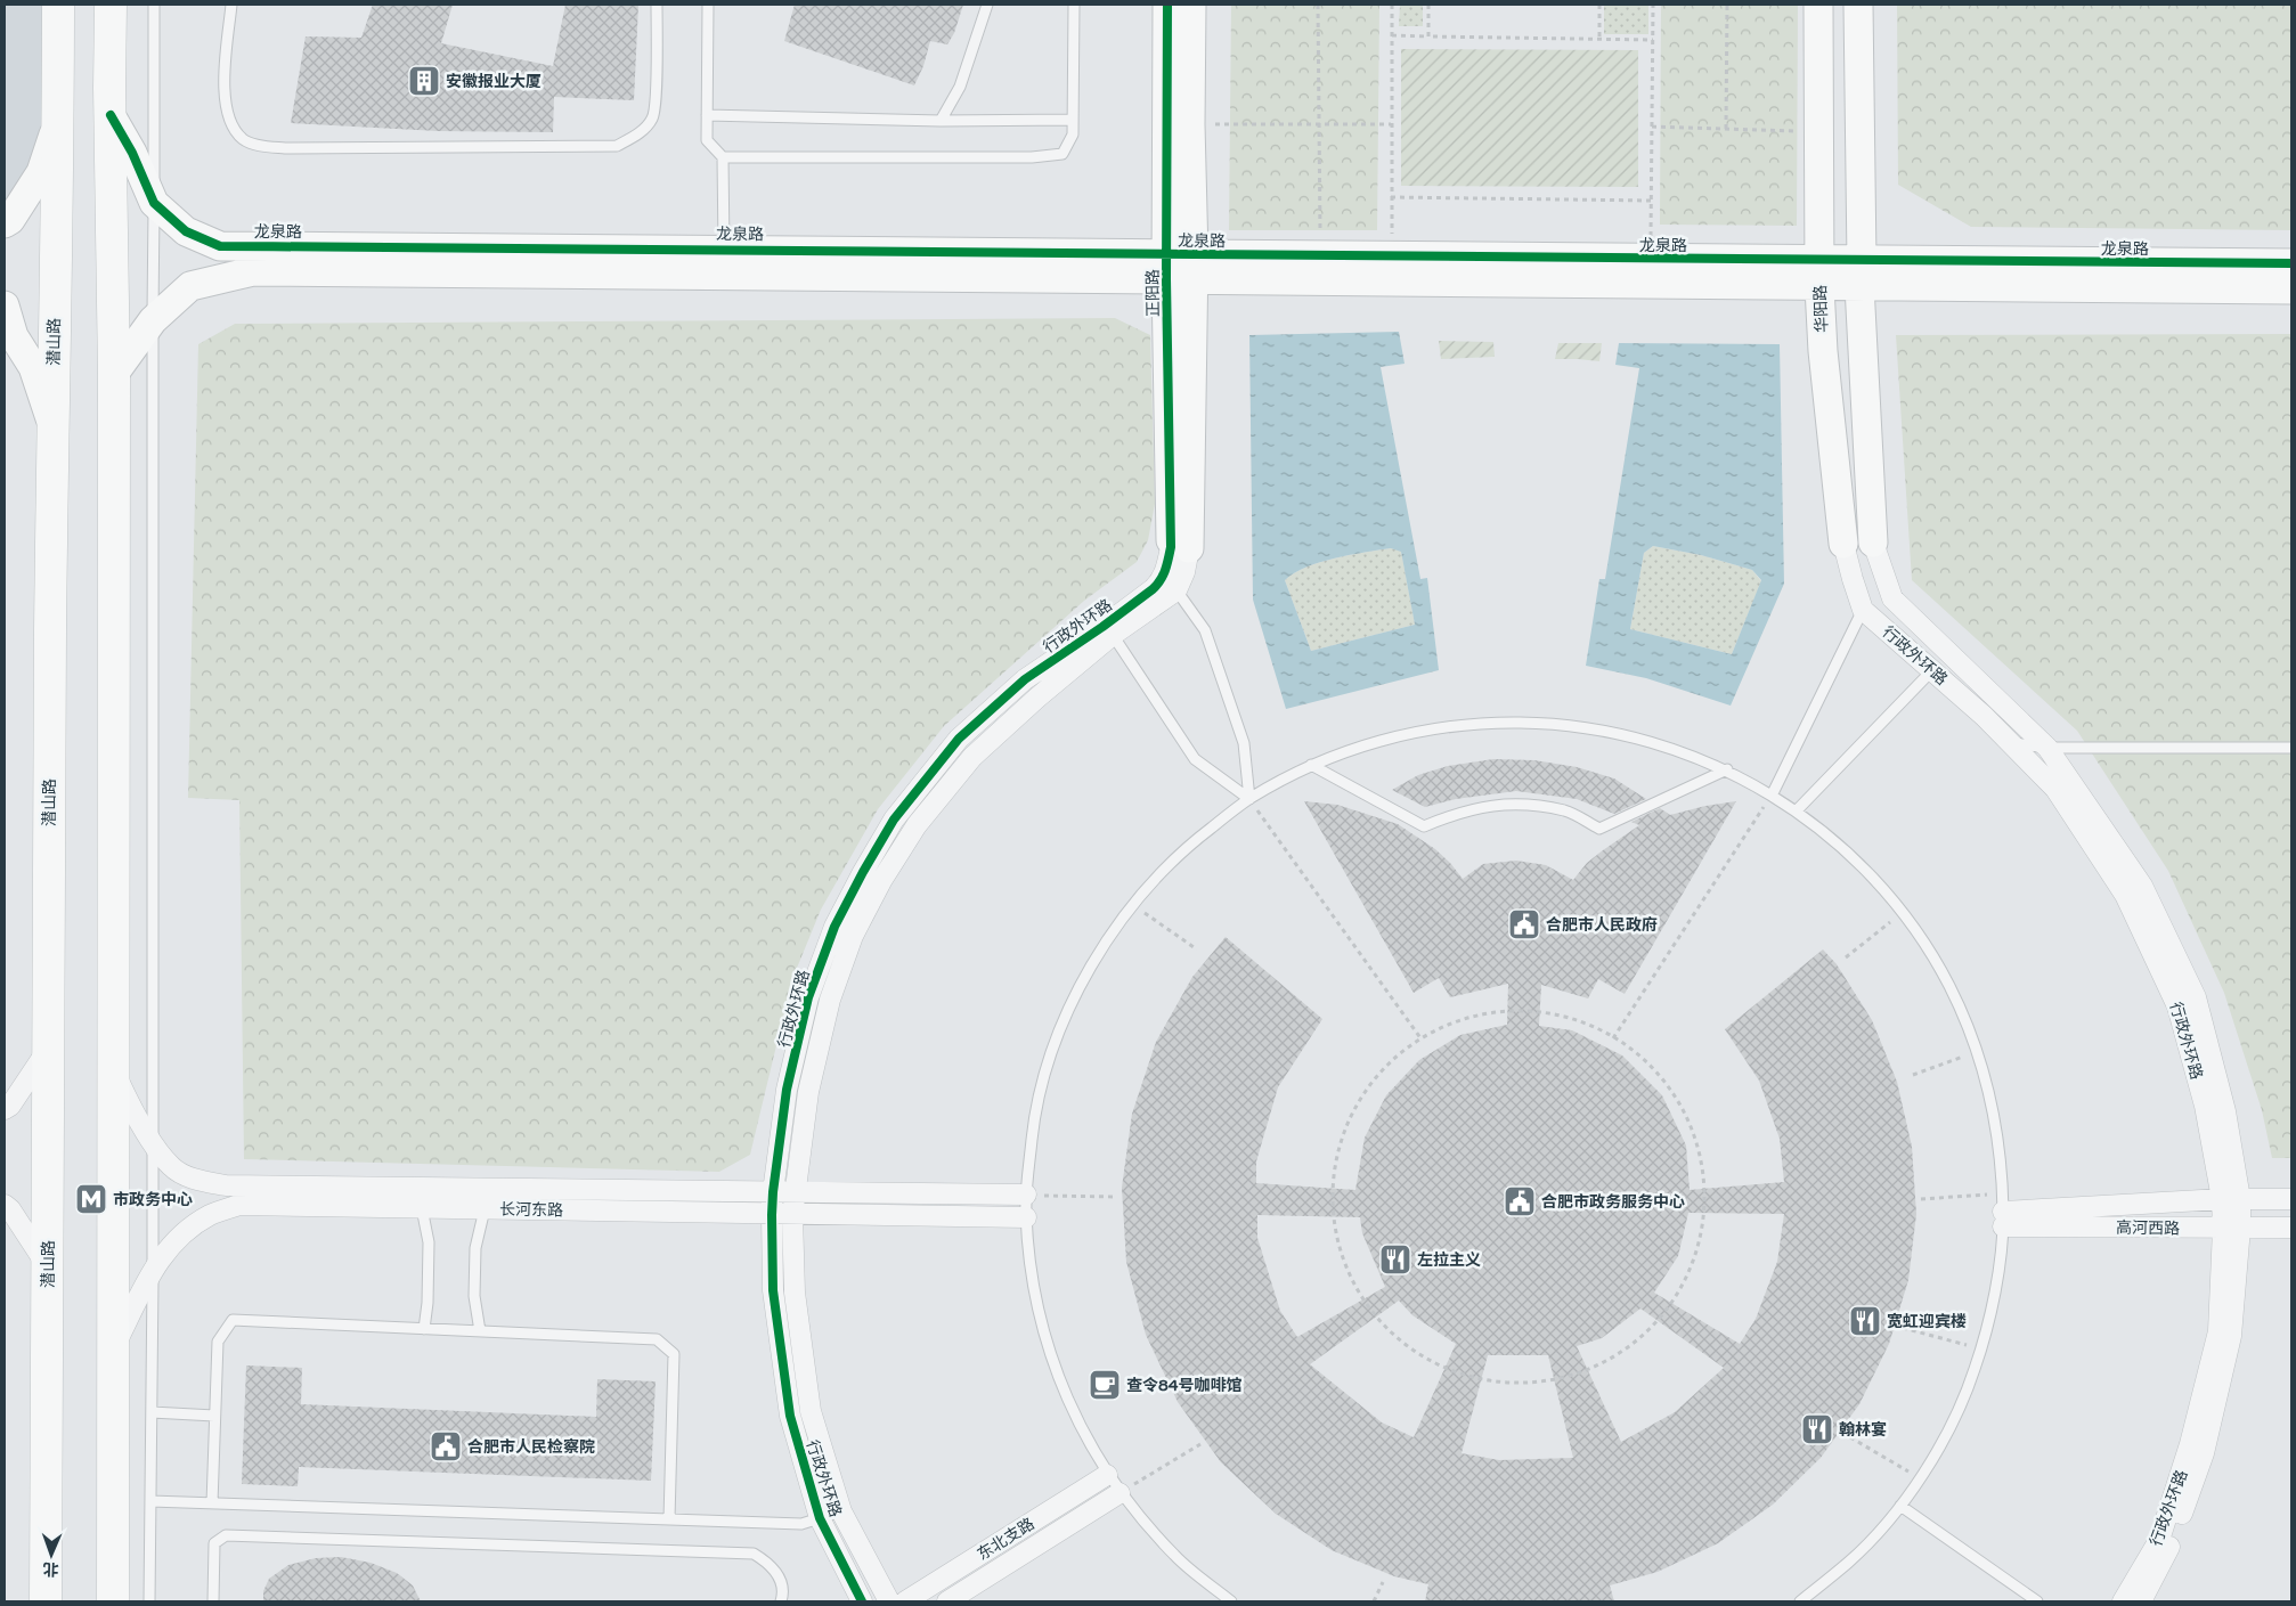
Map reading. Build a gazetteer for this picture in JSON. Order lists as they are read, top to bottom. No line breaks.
{"streets":{"main road":["潜山路"],"street":["龙泉路","正阳路","华阳路","行政外环路","长河东路","高河西路","东北支路"]},"crossings":[["龙泉路","正阳路"],["龙泉路","华阳路"],["正阳路","行政外环路"],["华阳路","行政外环路"],["行政外环路","长河东路"],["行政外环路","高河西路"]],"places":{"building":["安徽报业大厦"],"public building":["合肥市人民政府","合肥市政务服务中心","合肥市人民检察院"],"metro station":["市政务中心"],"restaurant":["左拉主义","宽虹迎宾楼","翰林宴"],"cafe":["查令84号咖啡馆"]},"north":"bottom"}
